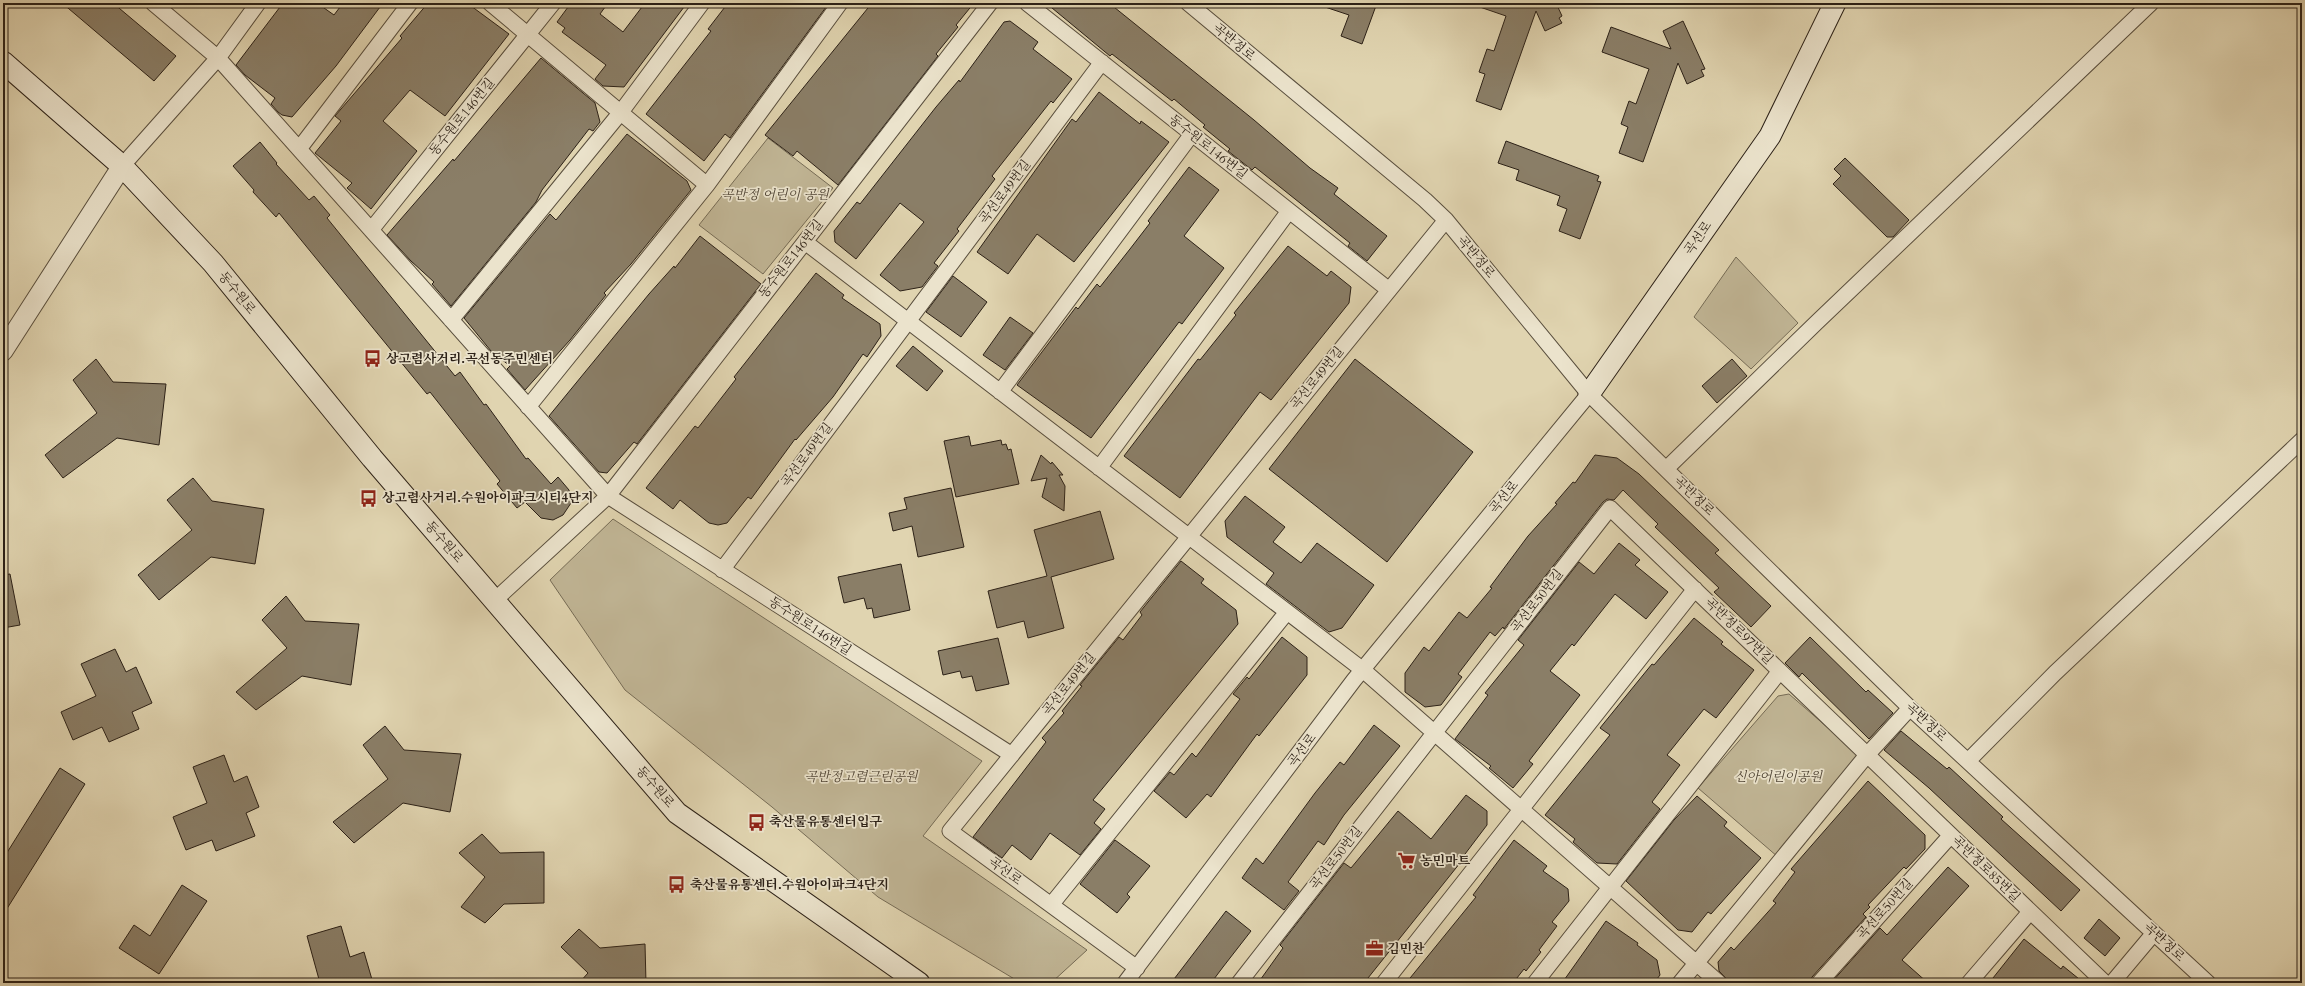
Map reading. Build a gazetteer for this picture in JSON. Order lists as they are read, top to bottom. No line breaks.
{"streets":{"main road":["곡선로","동수원로"],"street":["곡반정로","동수원로146번길","곡선로49번길","곡선로50번길","곡반정로97번길","곡반정로85번길"]},"crossings":[["곡반정로","곡선로49번길"],["곡반정로","곡선로"],["동수원로146번길","곡선로49번길"],["동수원로146번길","동수원로"],["곡선로49번길","곡선로"],["곡선로50번길","곡반정로97번길"],["곡선로50번길","곡반정로85번길"],["곡반정로97번길","곡반정로85번길"]],"parks":["곡반정 어린이 공원","곡반정고렴근린공원","신아어린이공원"],"places":{"bus stop":["상고렴사거리.곡선동주민센터","상고렴사거리.수원아이파크시티4단지","축산물유통센터입구","축산물유통센터.수원아이파크4단지"],"supermarket":["농민마트"],"office":["김민찬"]}}
